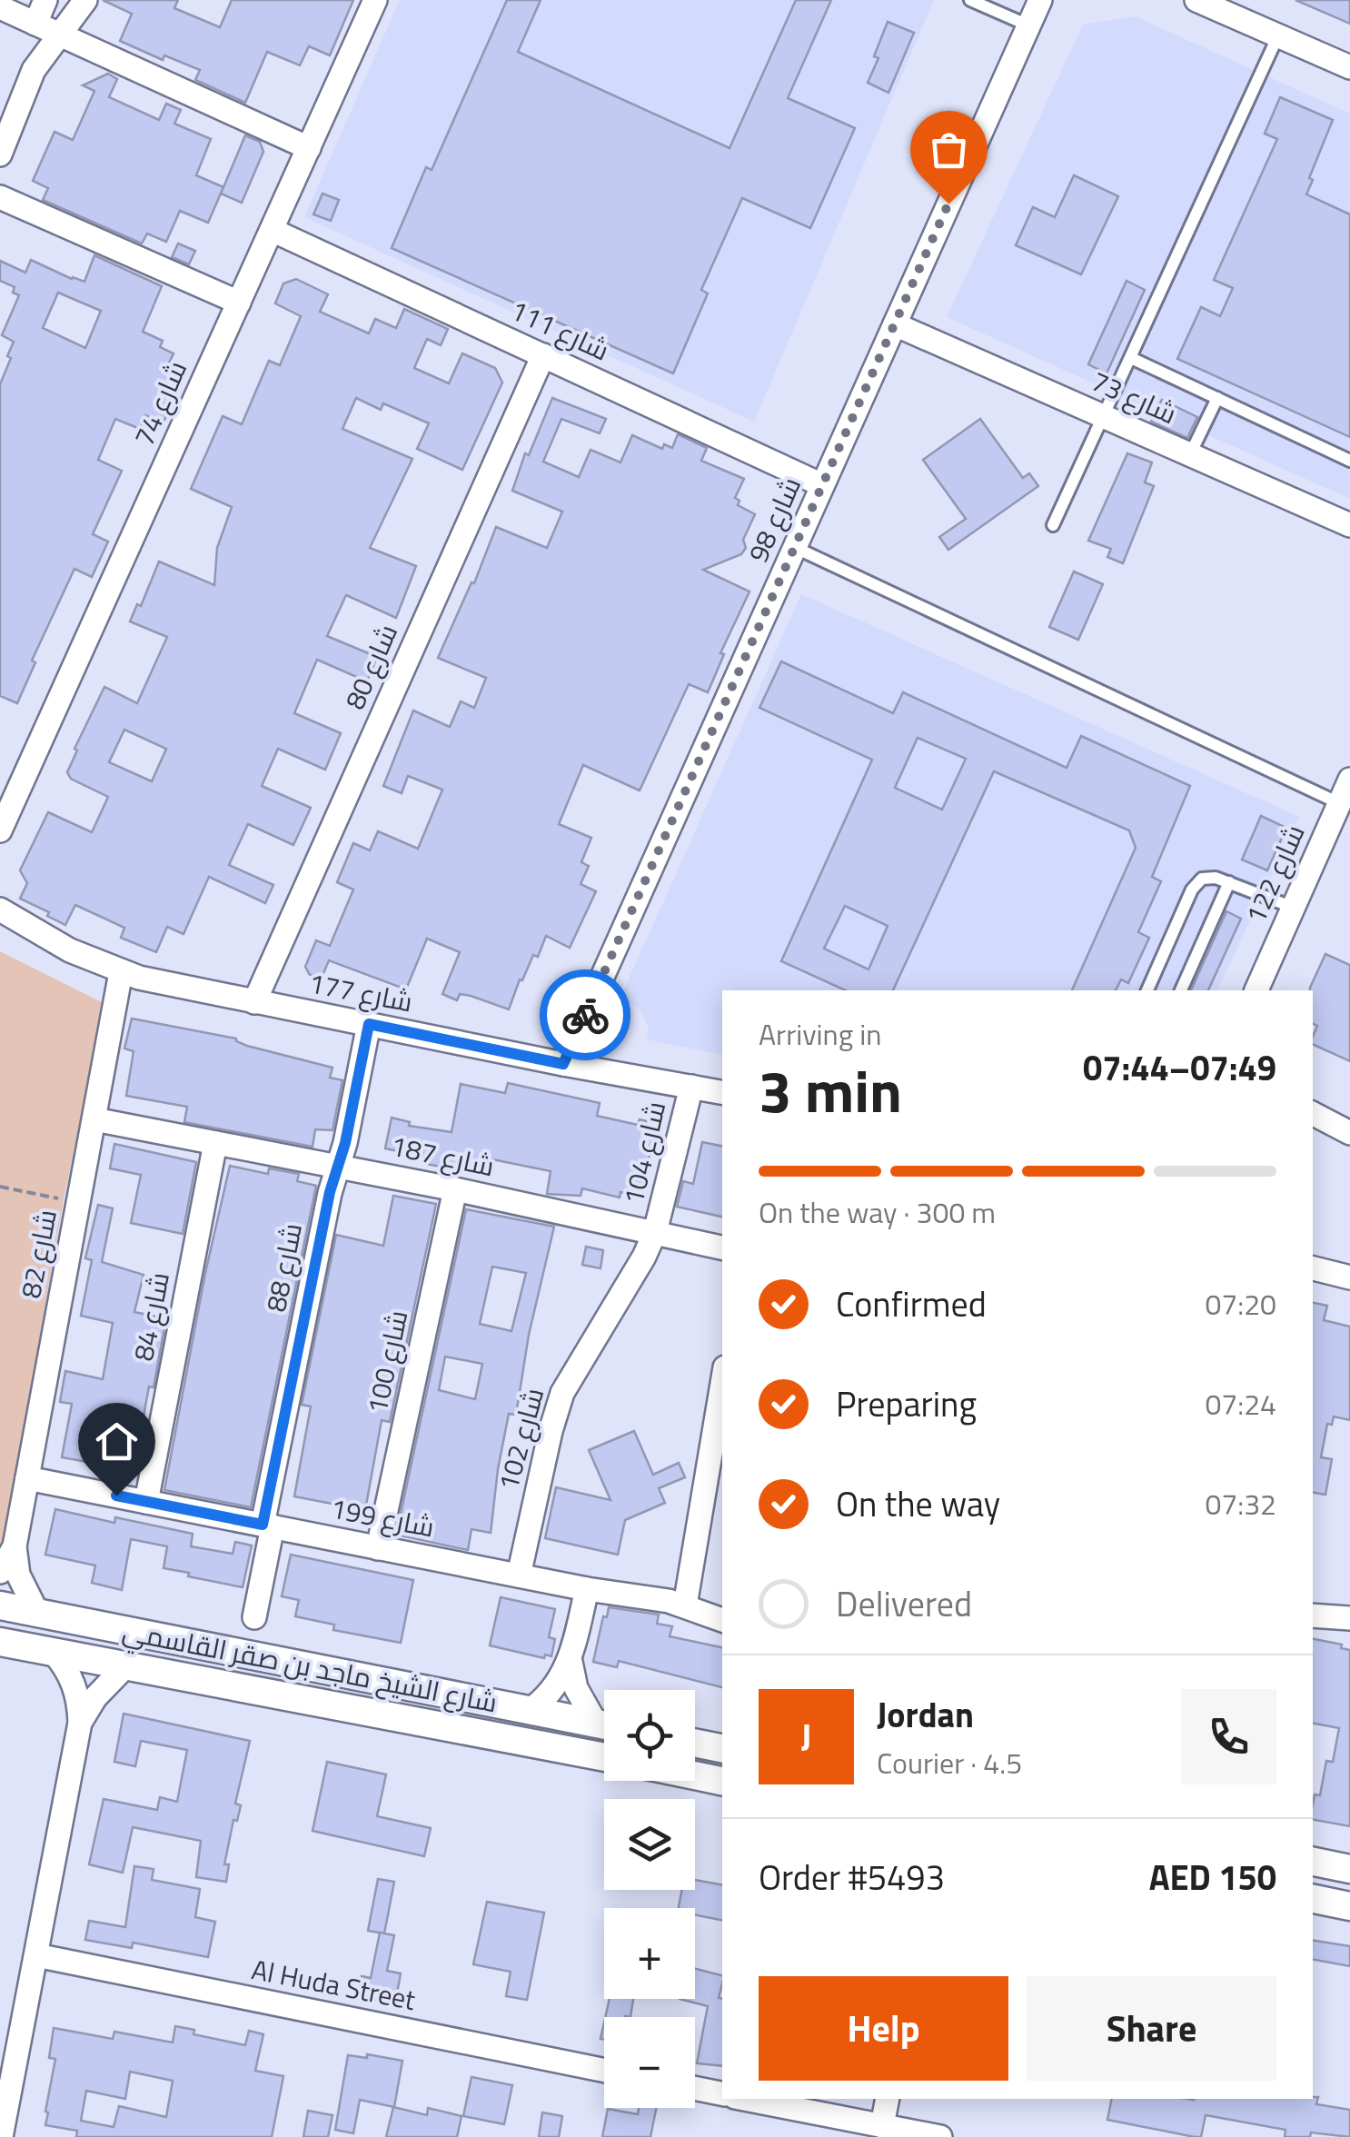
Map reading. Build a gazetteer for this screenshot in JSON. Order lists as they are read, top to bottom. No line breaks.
{"streets":{"street":["شارع 111","شارع 73","شارع 74","شارع 98","شارع 80","شارع 122","شارع 177","شارع 104","شارع 187","شارع 82","شارع 88","شارع 84","شارع 100","شارع 102","شارع 199","شارع الشيخ ماجد بن صقر القاسمي","Al Huda Street"]},"crossings":[["شارع 111","شارع 74"],["شارع 111","شارع 98"],["شارع 111","شارع 80"],["شارع 73","شارع 98"],["شارع 98","شارع 177"],["شارع 80","شارع 177"],["شارع 177","شارع 104"],["شارع 177","شارع 82"],["شارع 177","شارع 88"],["شارع 104","شارع 187"],["شارع 104","شارع 102"],["شارع 187","شارع 82"],["شارع 187","شارع 88"],["شارع 187","شارع 84"],["شارع 187","شارع 100"],["شارع 187","شارع 102"],["شارع 82","شارع 199"],["شارع 82","شارع الشيخ ماجد بن صقر القاسمي"],["شارع 88","شارع 199"],["شارع 84","شارع 199"],["شارع 100","شارع 199"],["شارع 102","شارع 199"]],"page":{"heading":["3 min","Arriving in","07:44–07:49"],"panel":["Jordan","Courier · 4.5","Order #5493","AED 150"],"bar":"On the way · 300 m","list":[["Confirmed","07:20"],["Preparing","07:24"],["On the way","07:32"],"Delivered"],"round":"J","map_buttons":["+","−"],"buttons":["Help","Share"]}}
